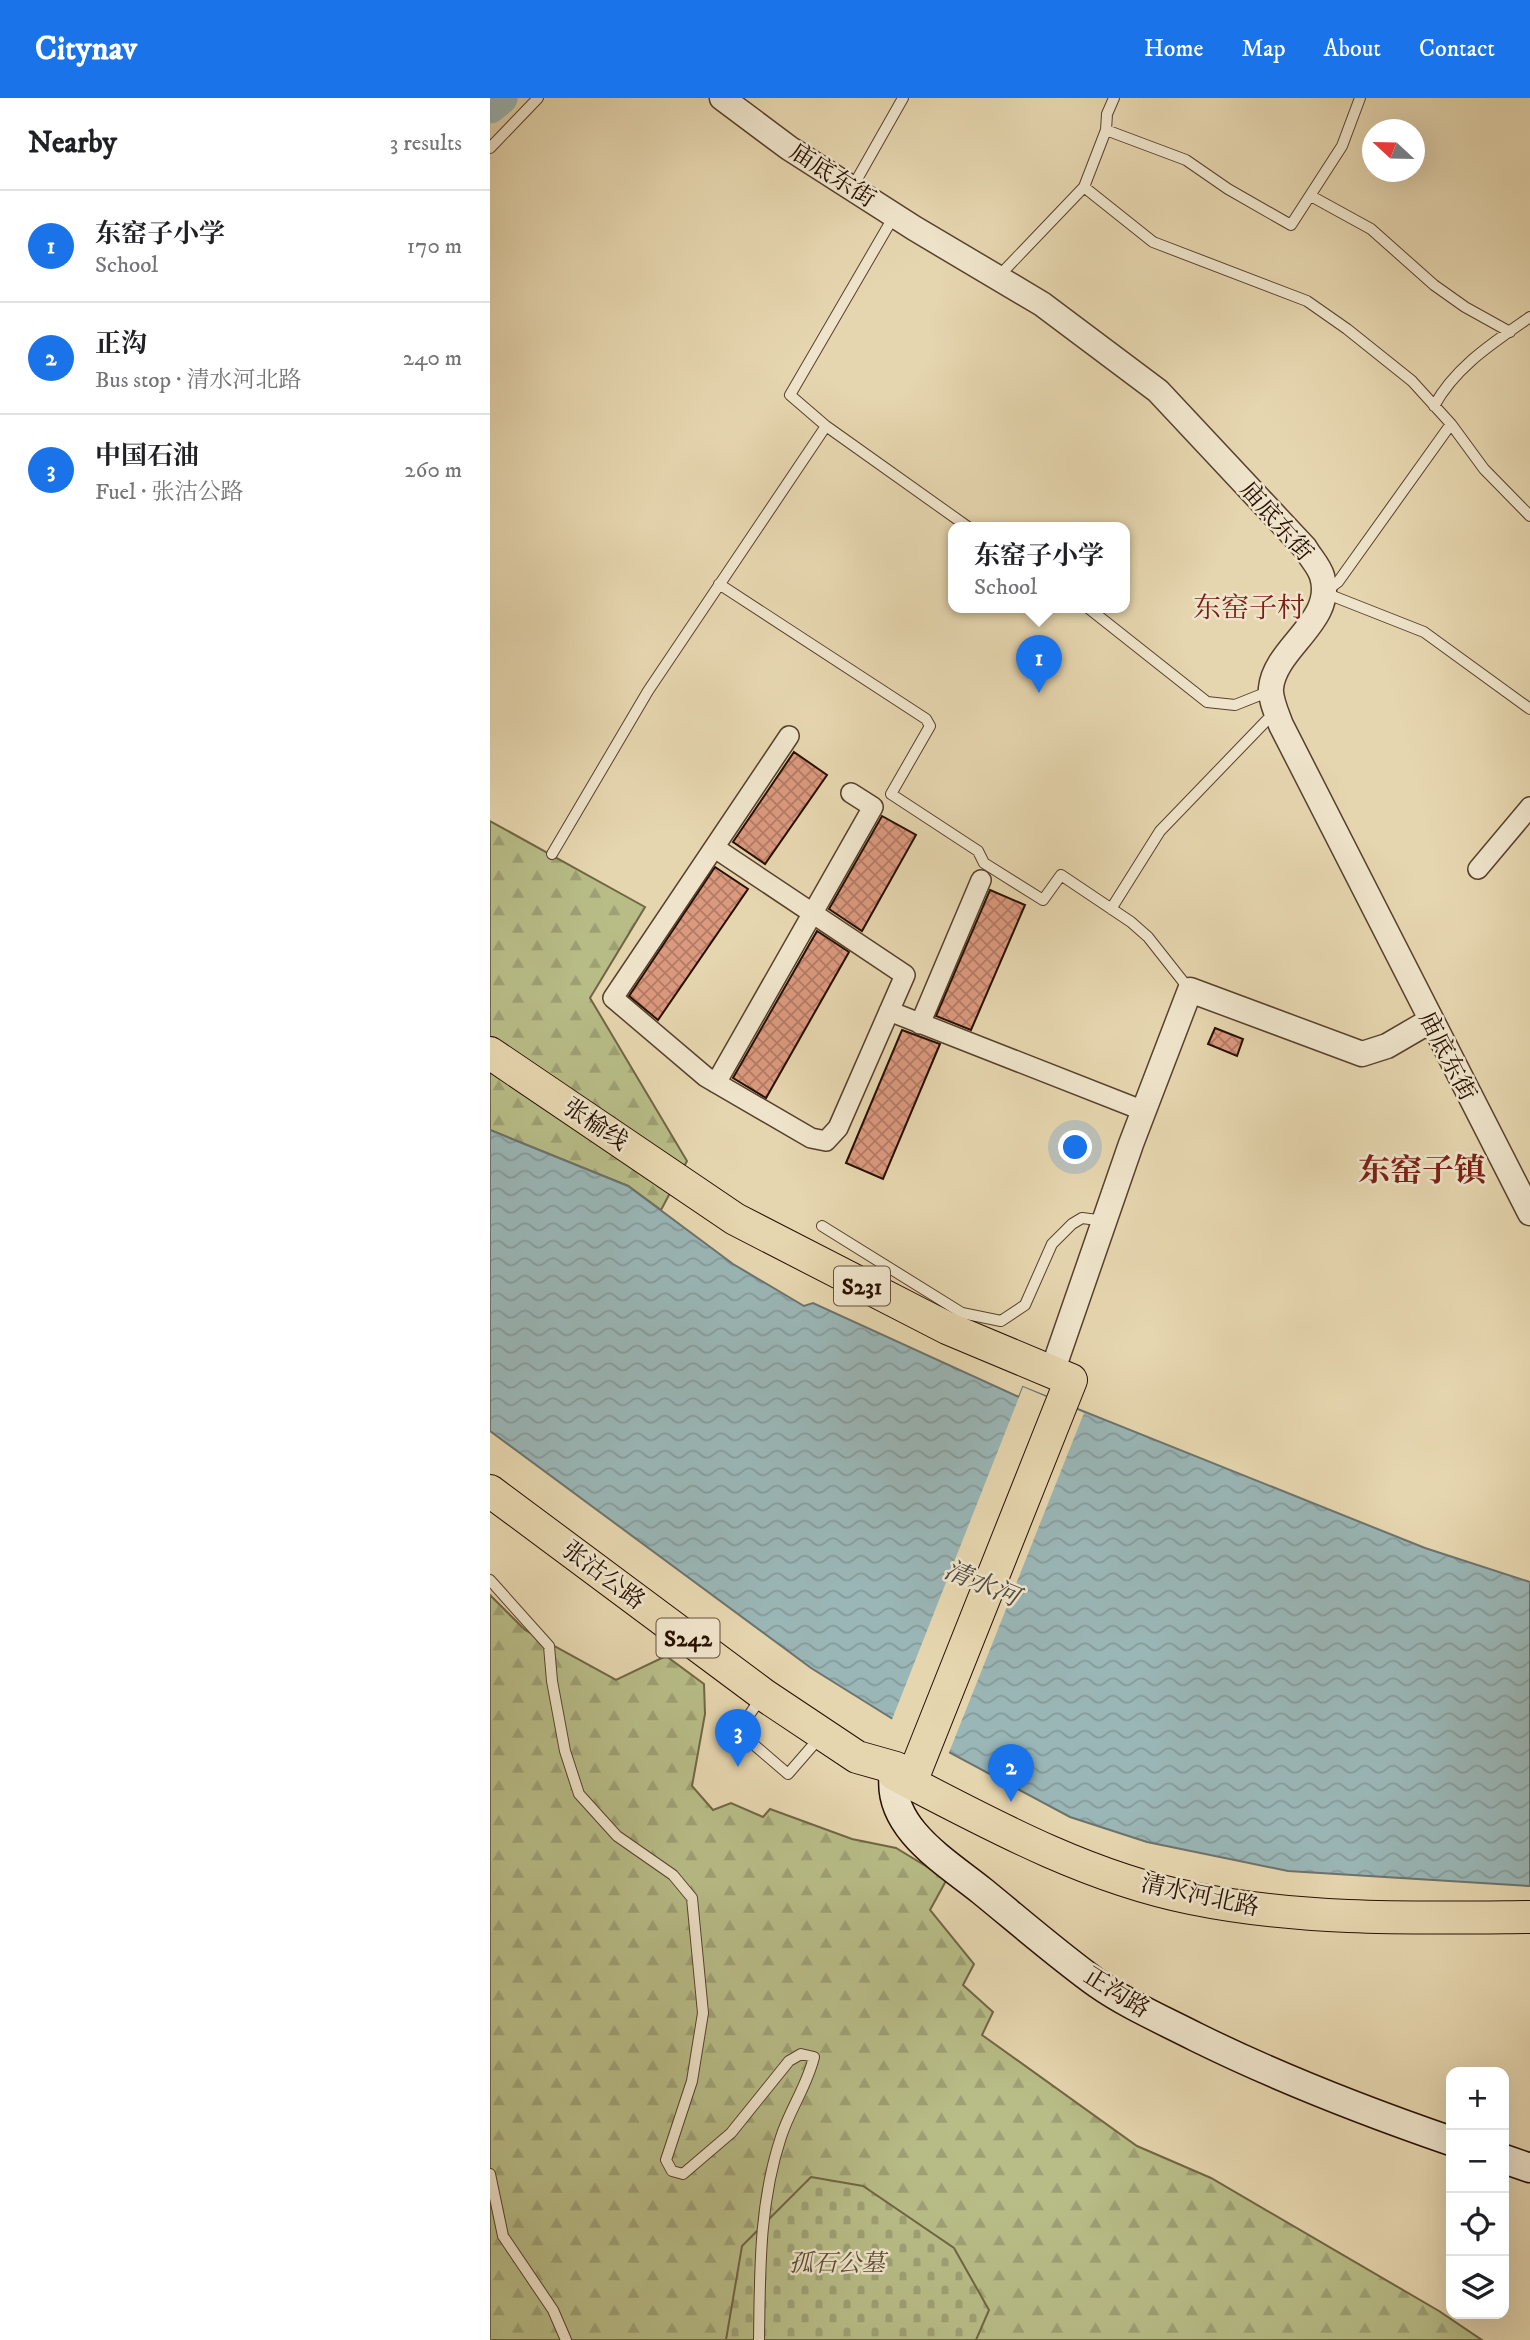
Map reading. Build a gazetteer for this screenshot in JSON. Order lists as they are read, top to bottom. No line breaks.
{"streets":{"main road":["张榆线","S231","张沽公路","S242","清水河北路","正沟路"],"street":["庙底东街"]},"crossings":[["张沽公路","清水河北路"],["张沽公路","正沟路"],["清水河北路","正沟路"]],"districts":["东窑子村","东窑子镇"],"water":["清水河"],"parks":["孤石公墓"],"north":"left","page":{"header":"Citynav","nav":["Home","Map","About","Contact"],"heading":["Nearby","3 results"],"list":[{"mark":"1","name":"东窑子小学","note":"School","value":"170 m"},{"mark":"2","name":"正沟","note":"Bus stop · 清水河北路","value":"240 m"},{"mark":"3","name":"中国石油","note":"Fuel · 张沽公路","value":"260 m"}],"popup":["东窑子小学","School"],"pins":["1","3","2"],"map_buttons":["+","−"]}}
